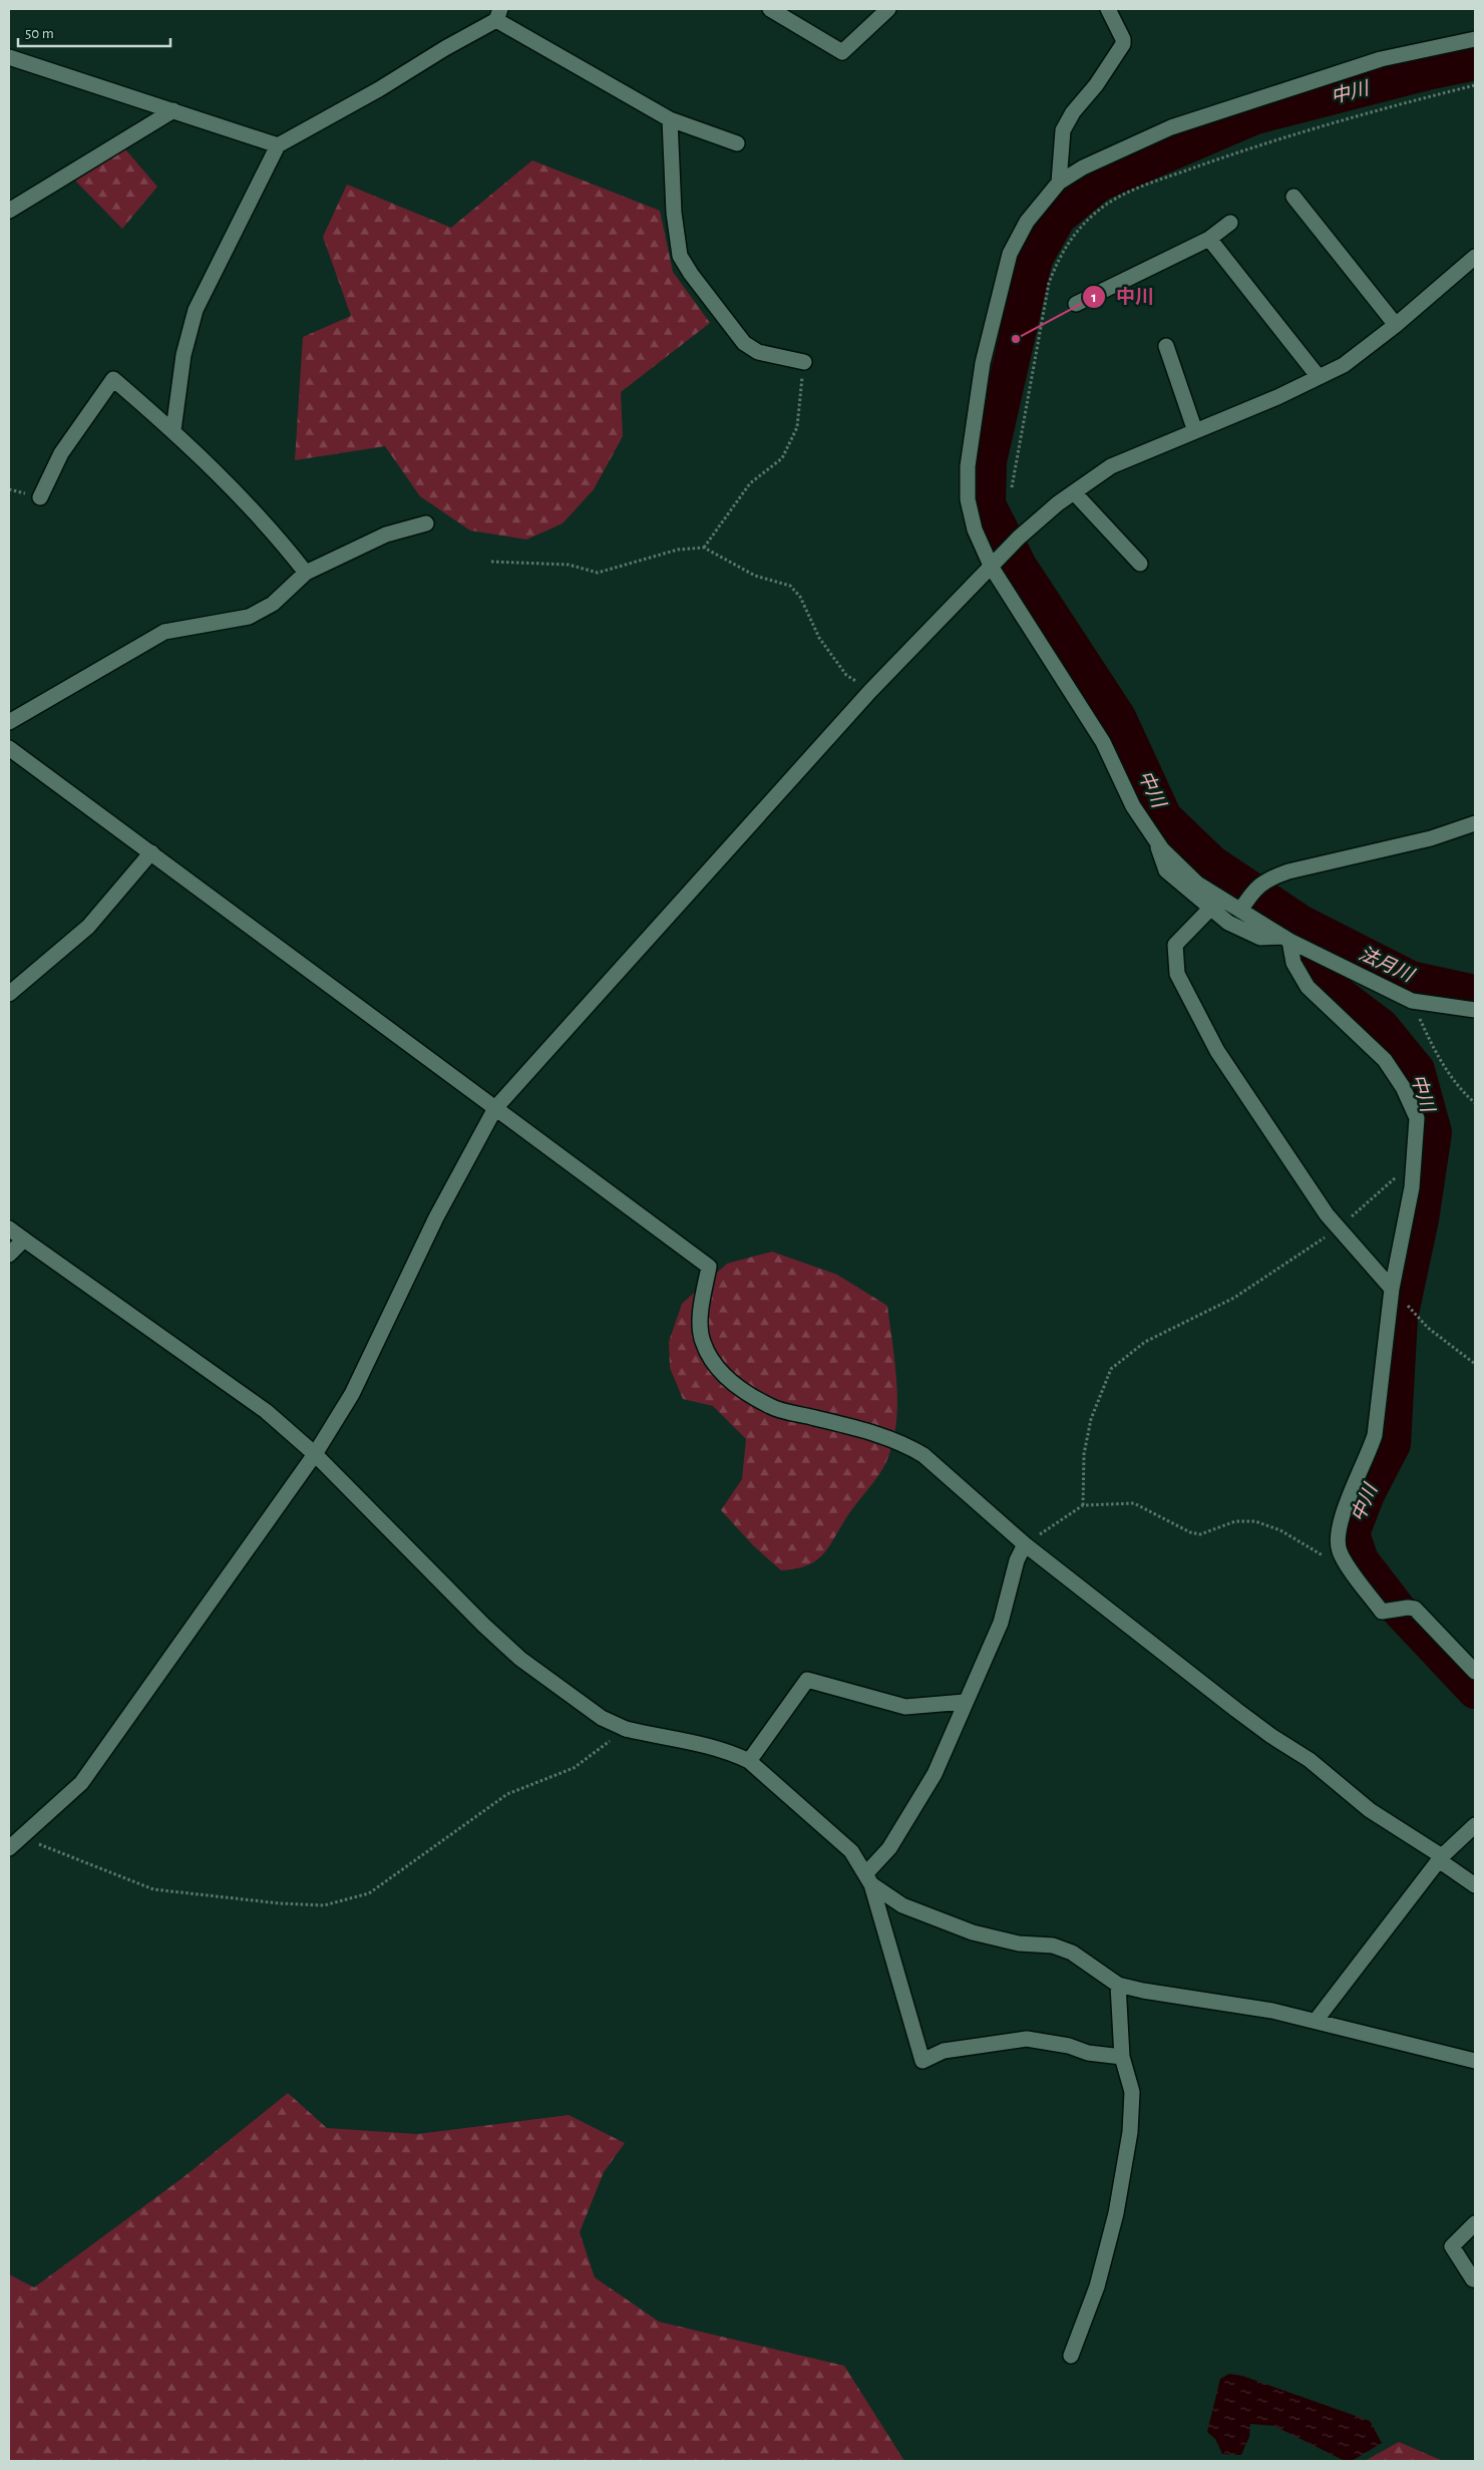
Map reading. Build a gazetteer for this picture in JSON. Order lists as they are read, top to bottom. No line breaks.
{"water":["中川","法月川"],"places":["中川"],"scale_bar":"50 m"}
